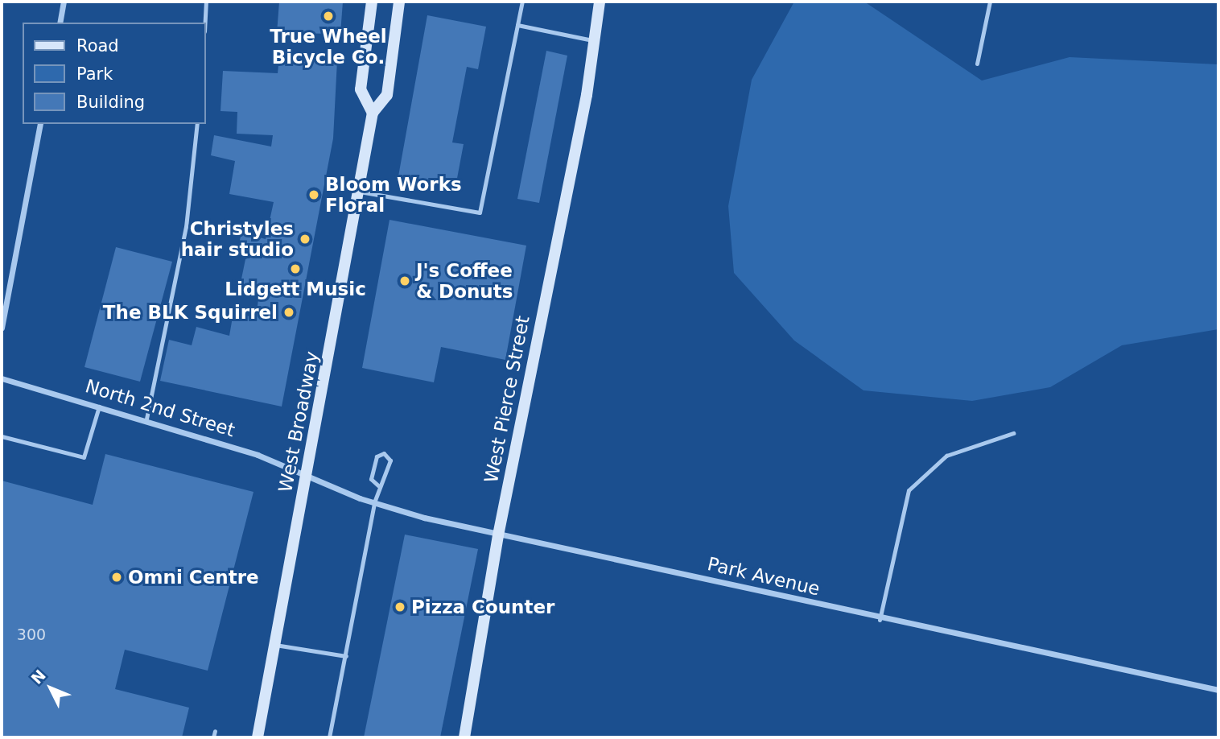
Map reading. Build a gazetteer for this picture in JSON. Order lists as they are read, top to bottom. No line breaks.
{"streets":{"main road":["West Pierce Street","West Broadway"],"street":["North 2nd Street","Park Avenue"]},"crossings":[["West Pierce Street","Park Avenue"],["North 2nd Street","West Broadway"],["North 2nd Street","Park Avenue"],["West Broadway","Park Avenue"]],"places":["True Wheel Bicycle Co.","Bloom Works Floral","Christyles hair studio","Lidgett Music","J's Coffee & Donuts","The BLK Squirrel","Omni Centre","Pizza Counter"],"house_numbers":["300"],"legend":["Road","Park","Building"],"north":"top left"}
